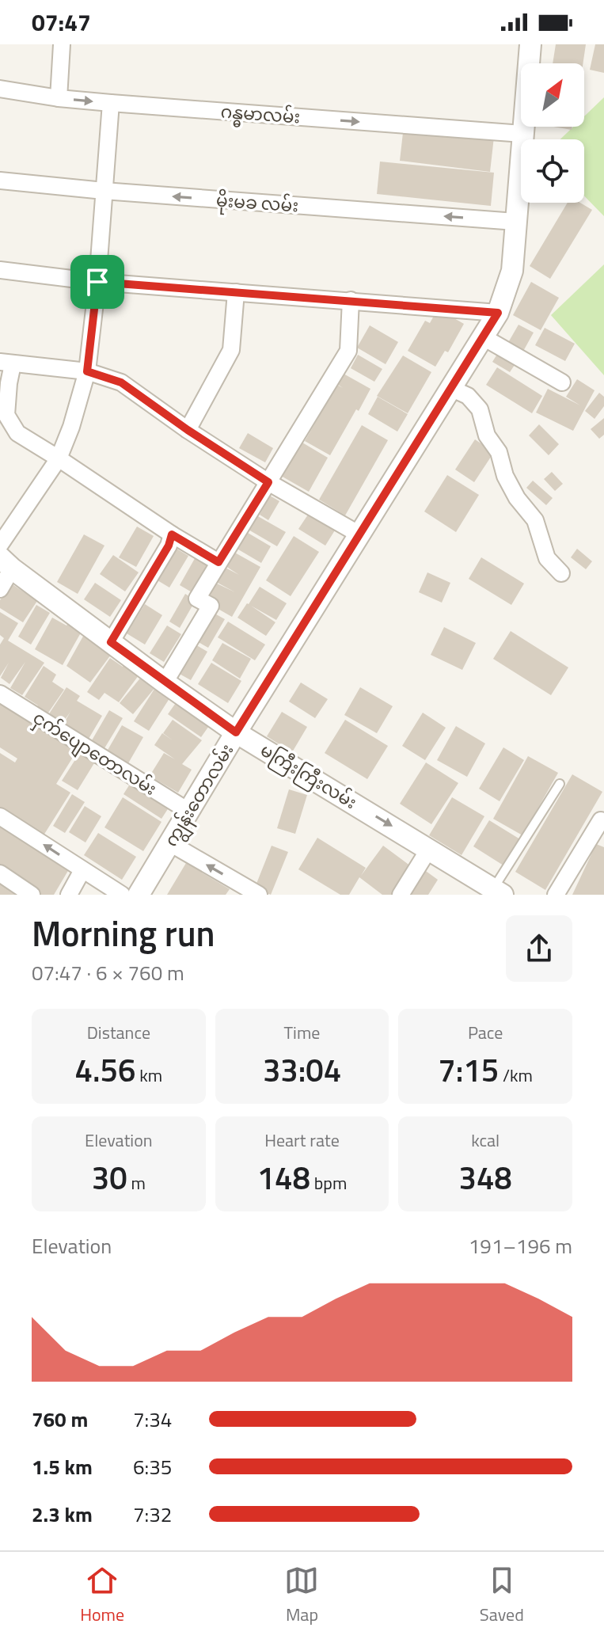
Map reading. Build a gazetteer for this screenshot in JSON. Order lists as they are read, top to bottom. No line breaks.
{"streets":{"street":["ဂန္ဓမာလမ်း","မိုးမခ လမ်း","ငှက်ပျောတောလမ်း","မကြီးကြီးလမ်း","ကျွန်းတောလမ်း"]},"crossings":[["ဂန္ဓမာလမ်း","ကျွန်းတောလမ်း"],["မိုးမခ လမ်း","ကျွန်းတောလမ်း"],["ငှက်ပျောတောလမ်း","ကျွန်းတောလမ်း"],["မကြီးကြီးလမ်း","ကျွန်းတောလမ်း"]],"one_way":["ဂန္ဓမာလမ်း"],"north":"top right","page":{"status":"07:47","heading":["Morning run","07:47 · 6 × 760 m"],"stats":[["Distance","4.56 km"],["Time","33:04"],["Pace","7:15 /km"],["Elevation","30 m"],["Heart rate","148 bpm"],["kcal","348"]],"chart":["Elevation","191–196 m"],"list":[{"name":"760 m","note":"7:34"},{"name":"1.5 km","note":"6:35"},{"name":"2.3 km","note":"7:32"}],"tabs":["Home","Map","Saved"]}}
